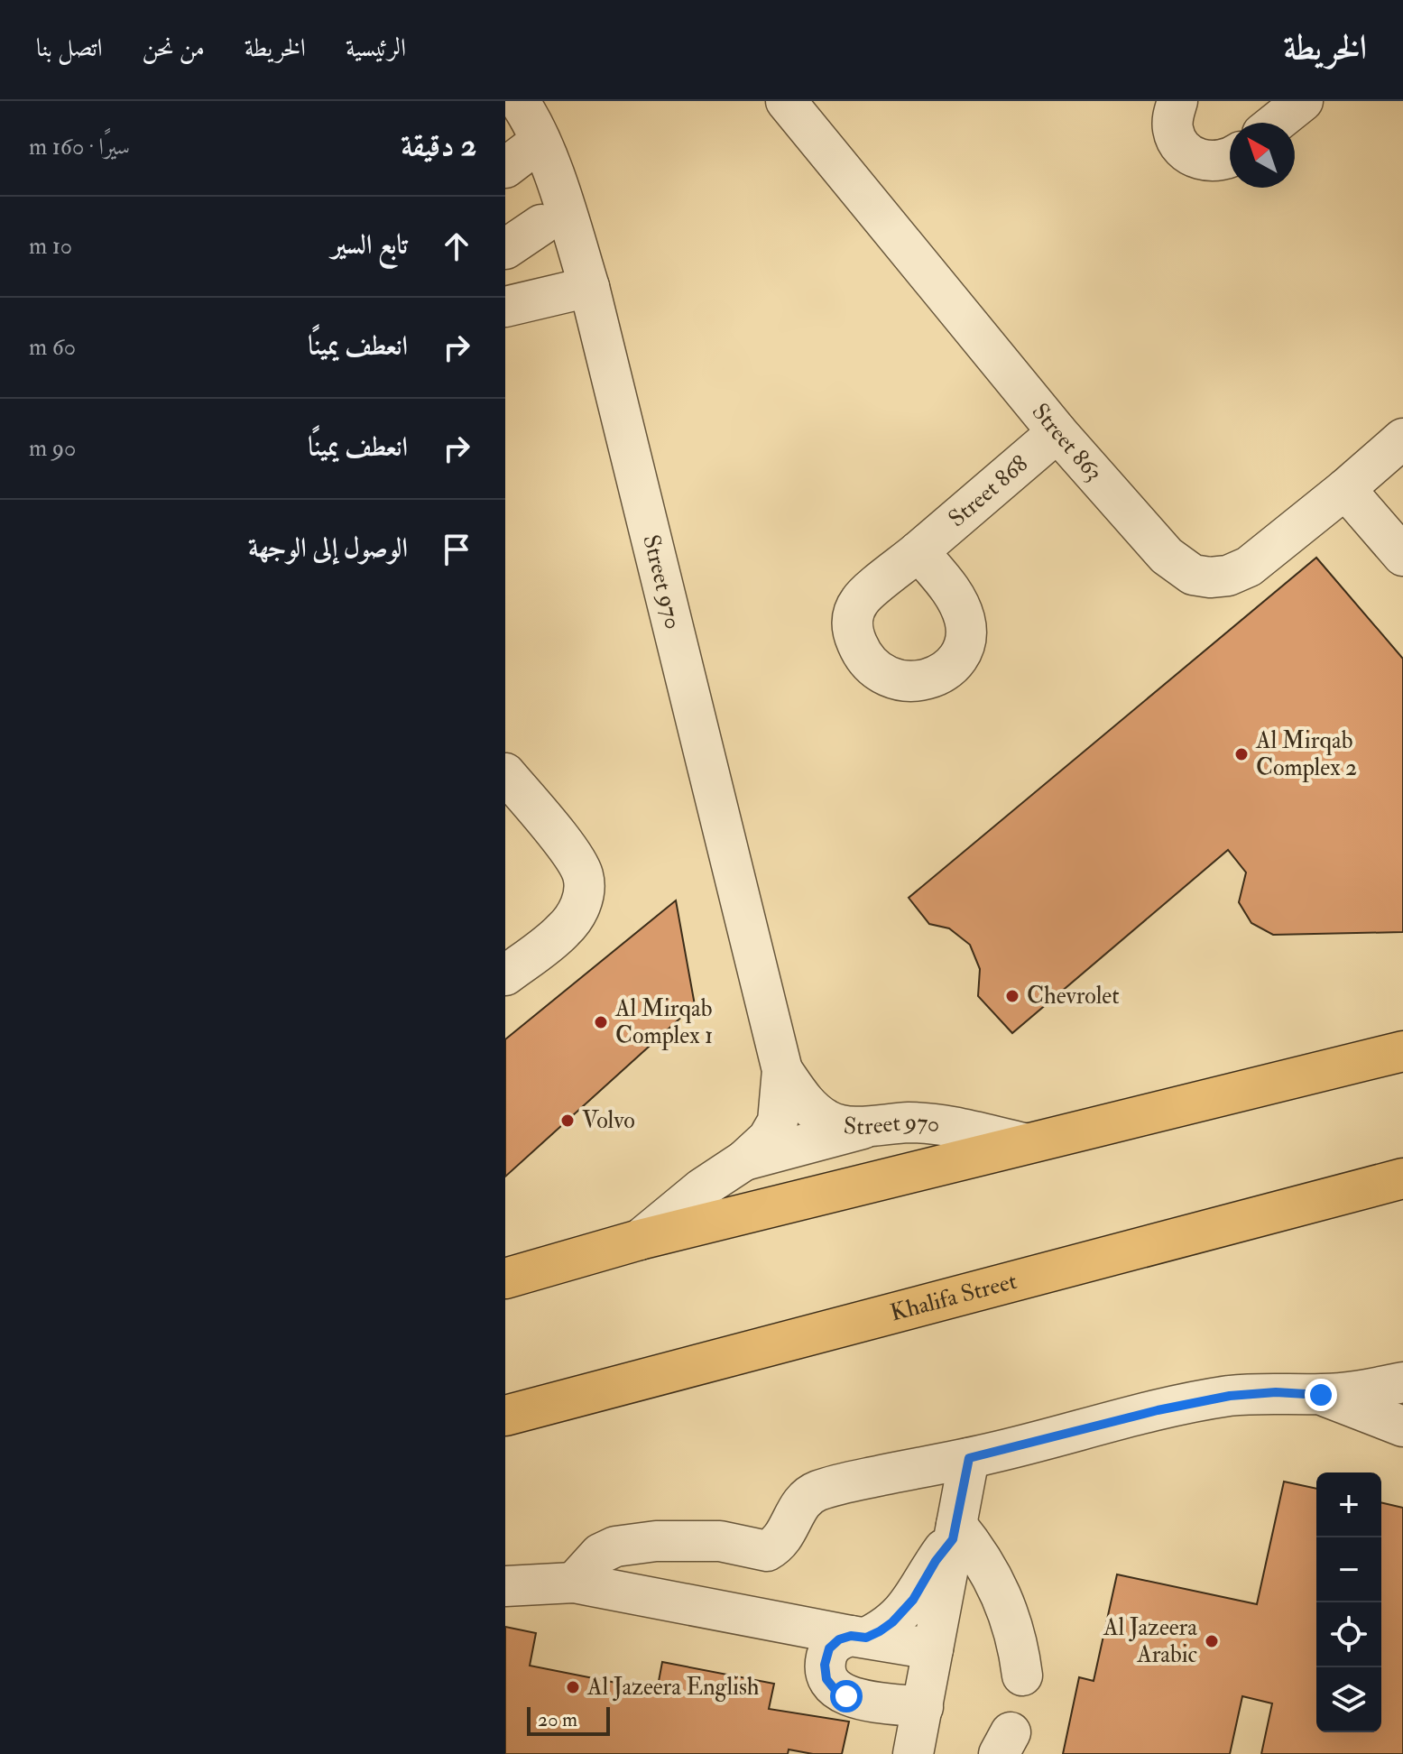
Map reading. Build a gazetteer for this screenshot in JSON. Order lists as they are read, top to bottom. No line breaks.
{"streets":{"main road":["Khalifa Street"],"street":["Street 863","Street 868","Street 970"]},"crossings":[["Street 863","Street 868"]],"places":["Al Mirqab Complex 2","Chevrolet","Al Mirqab Complex 1","Volvo","Al Jazeera Arabic","Al Jazeera English"],"scale_bar":"20 m","north":"top left","page":{"header":"الخريطة","nav":["الرئيسية","الخريطة","من نحن","اتصل بنا"],"heading":["2 دقيقة","سيرًا · 160 m"],"list":[["تابع السير","10 m"],["انعطف يمينًا","60 m"],["انعطف يمينًا","90 m"],"الوصول إلى الوجهة"],"map_buttons":["+","−"],"scale":"20 m"}}
